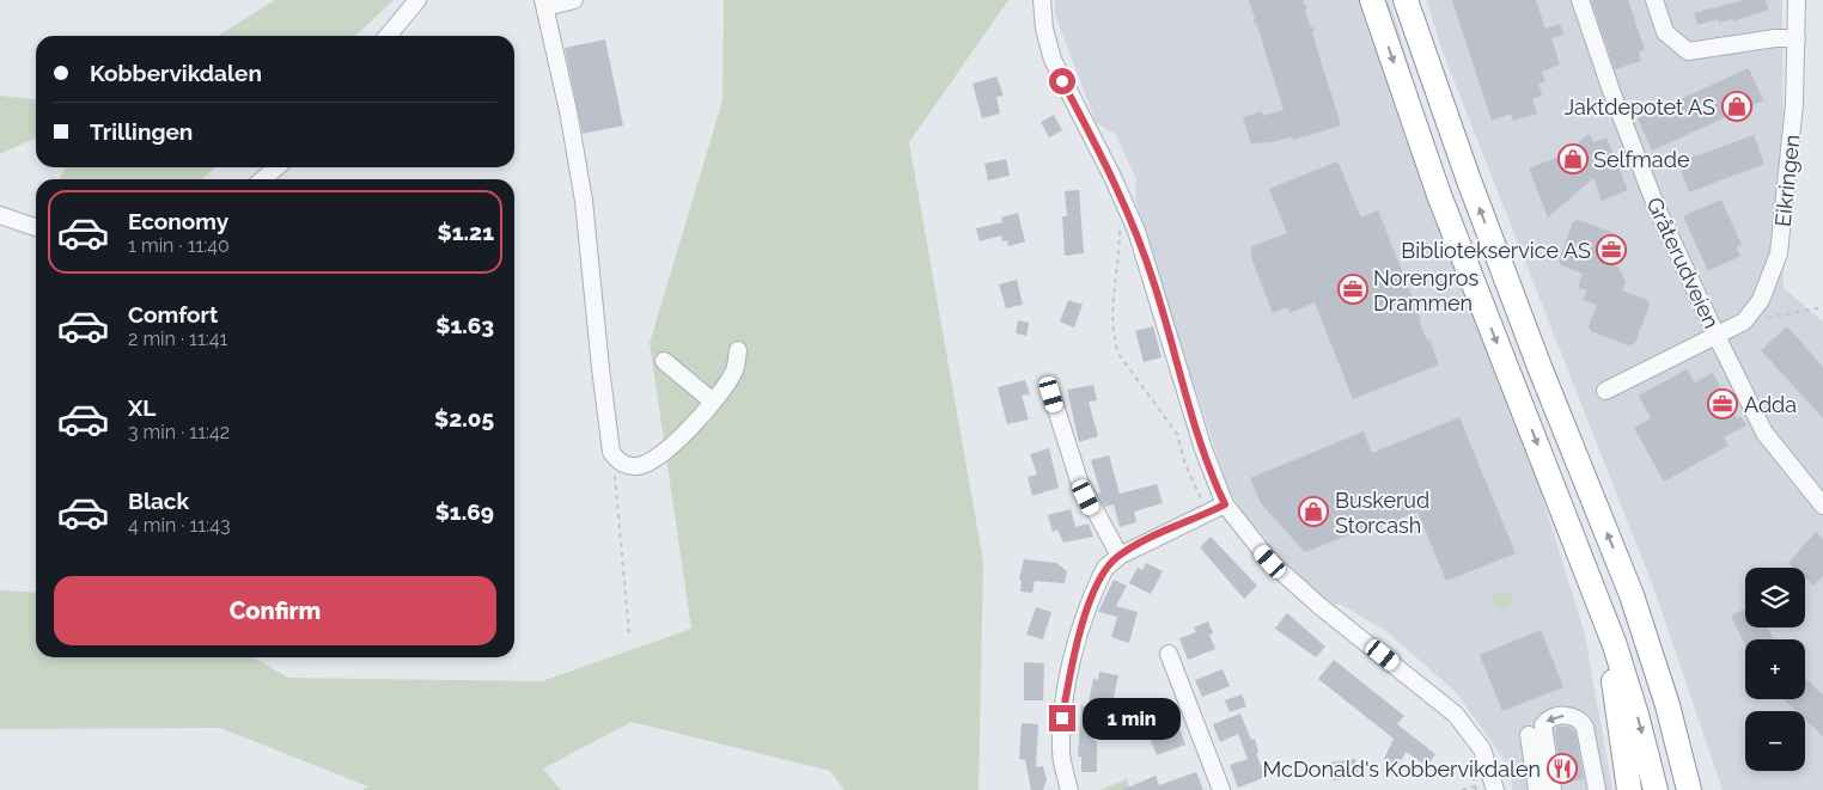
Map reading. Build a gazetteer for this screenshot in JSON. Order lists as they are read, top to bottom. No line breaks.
{"streets":{"street":["Eikringen","Gråterudveien"]},"crossings":[["Eikringen","Gråterudveien"]],"places":{"shop":["Jaktdepotet AS","Selfmade","Buskerud Storcash"],"office":["Bibliotekservice AS","Norengros Drammen","Adda"],"restaurant":["McDonald's Kobbervikdalen"]},"page":{"banner":["Kobbervikdalen","Trillingen"],"list":[{"name":"Economy","note":"1 min · 11:40","value":"$1.21"},{"name":"Comfort","note":"2 min · 11:41","value":"$1.63"},{"name":"XL","note":"3 min · 11:42","value":"$2.05"},{"name":"Black","note":"4 min · 11:43","value":"$1.69"}],"buttons":"Confirm","map_buttons":["+","−"],"bubble":"1 min"}}
